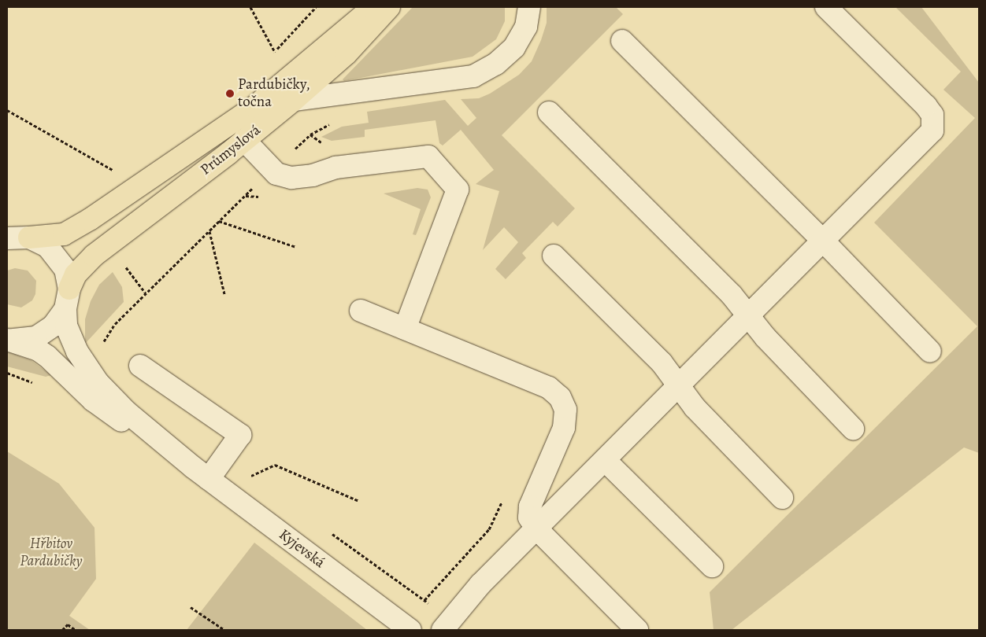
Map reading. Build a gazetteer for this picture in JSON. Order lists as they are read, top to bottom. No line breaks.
{"streets":{"main road":["Průmyslová"],"street":["Kyjevská"]},"crossings":[["Průmyslová","Kyjevská"]],"parks":["Hřbitov Pardubičky"],"places":["Pardubičky, točna"]}
